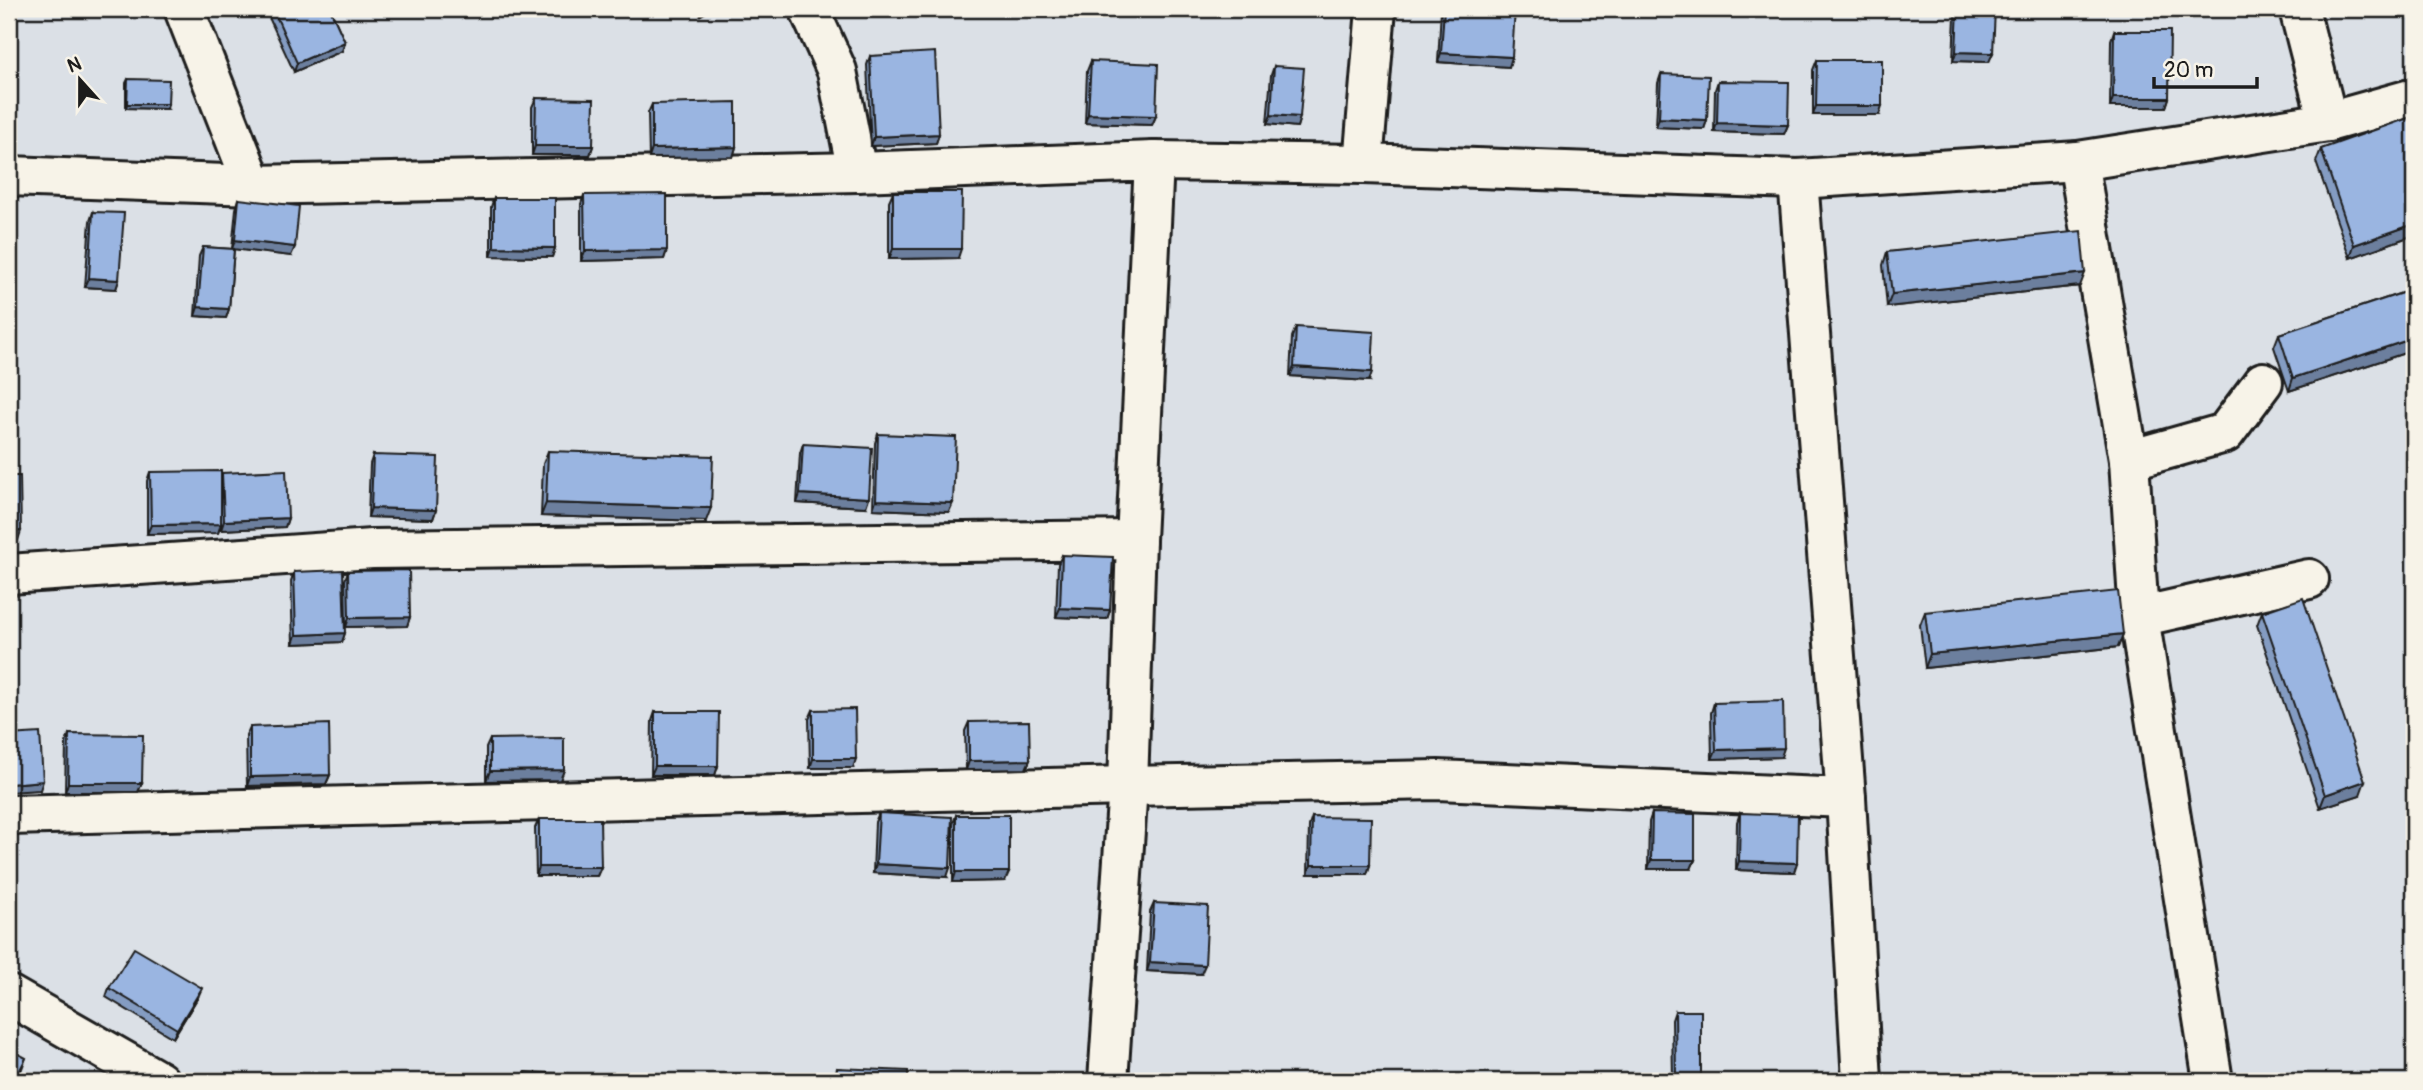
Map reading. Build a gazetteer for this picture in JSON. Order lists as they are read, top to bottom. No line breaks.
{"scale_bar":"20 m","north":"top"}
